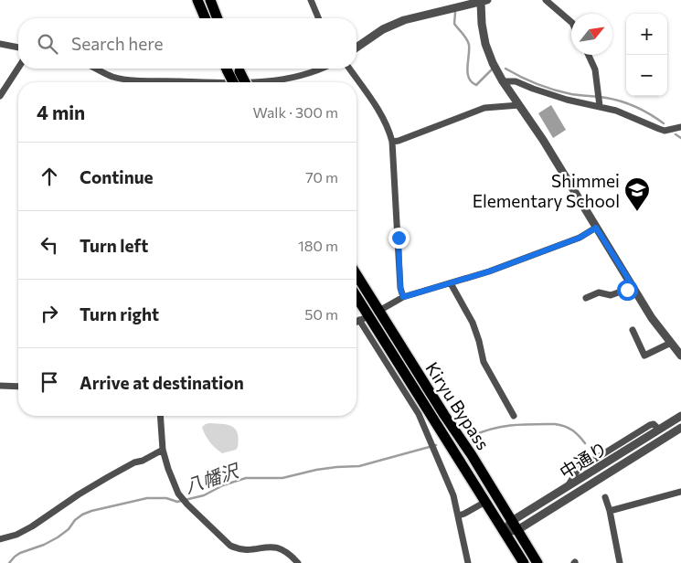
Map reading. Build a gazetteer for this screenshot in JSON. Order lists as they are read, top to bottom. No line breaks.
{"streets":{"highway":["Kiryu Bypass"],"street":["中通り"]},"crossings":[["Kiryu Bypass","中通り"]],"water":["八幡沢"],"places":{"school or university":["Shimmei Elementary School"]},"north":"top right","page":{"map_buttons":["+","−"],"search":"Search here","heading":["4 min","Walk · 300 m"],"list":[["Continue","70 m"],["Turn left","180 m"],["Turn right","50 m"],"Arrive at destination"]}}
